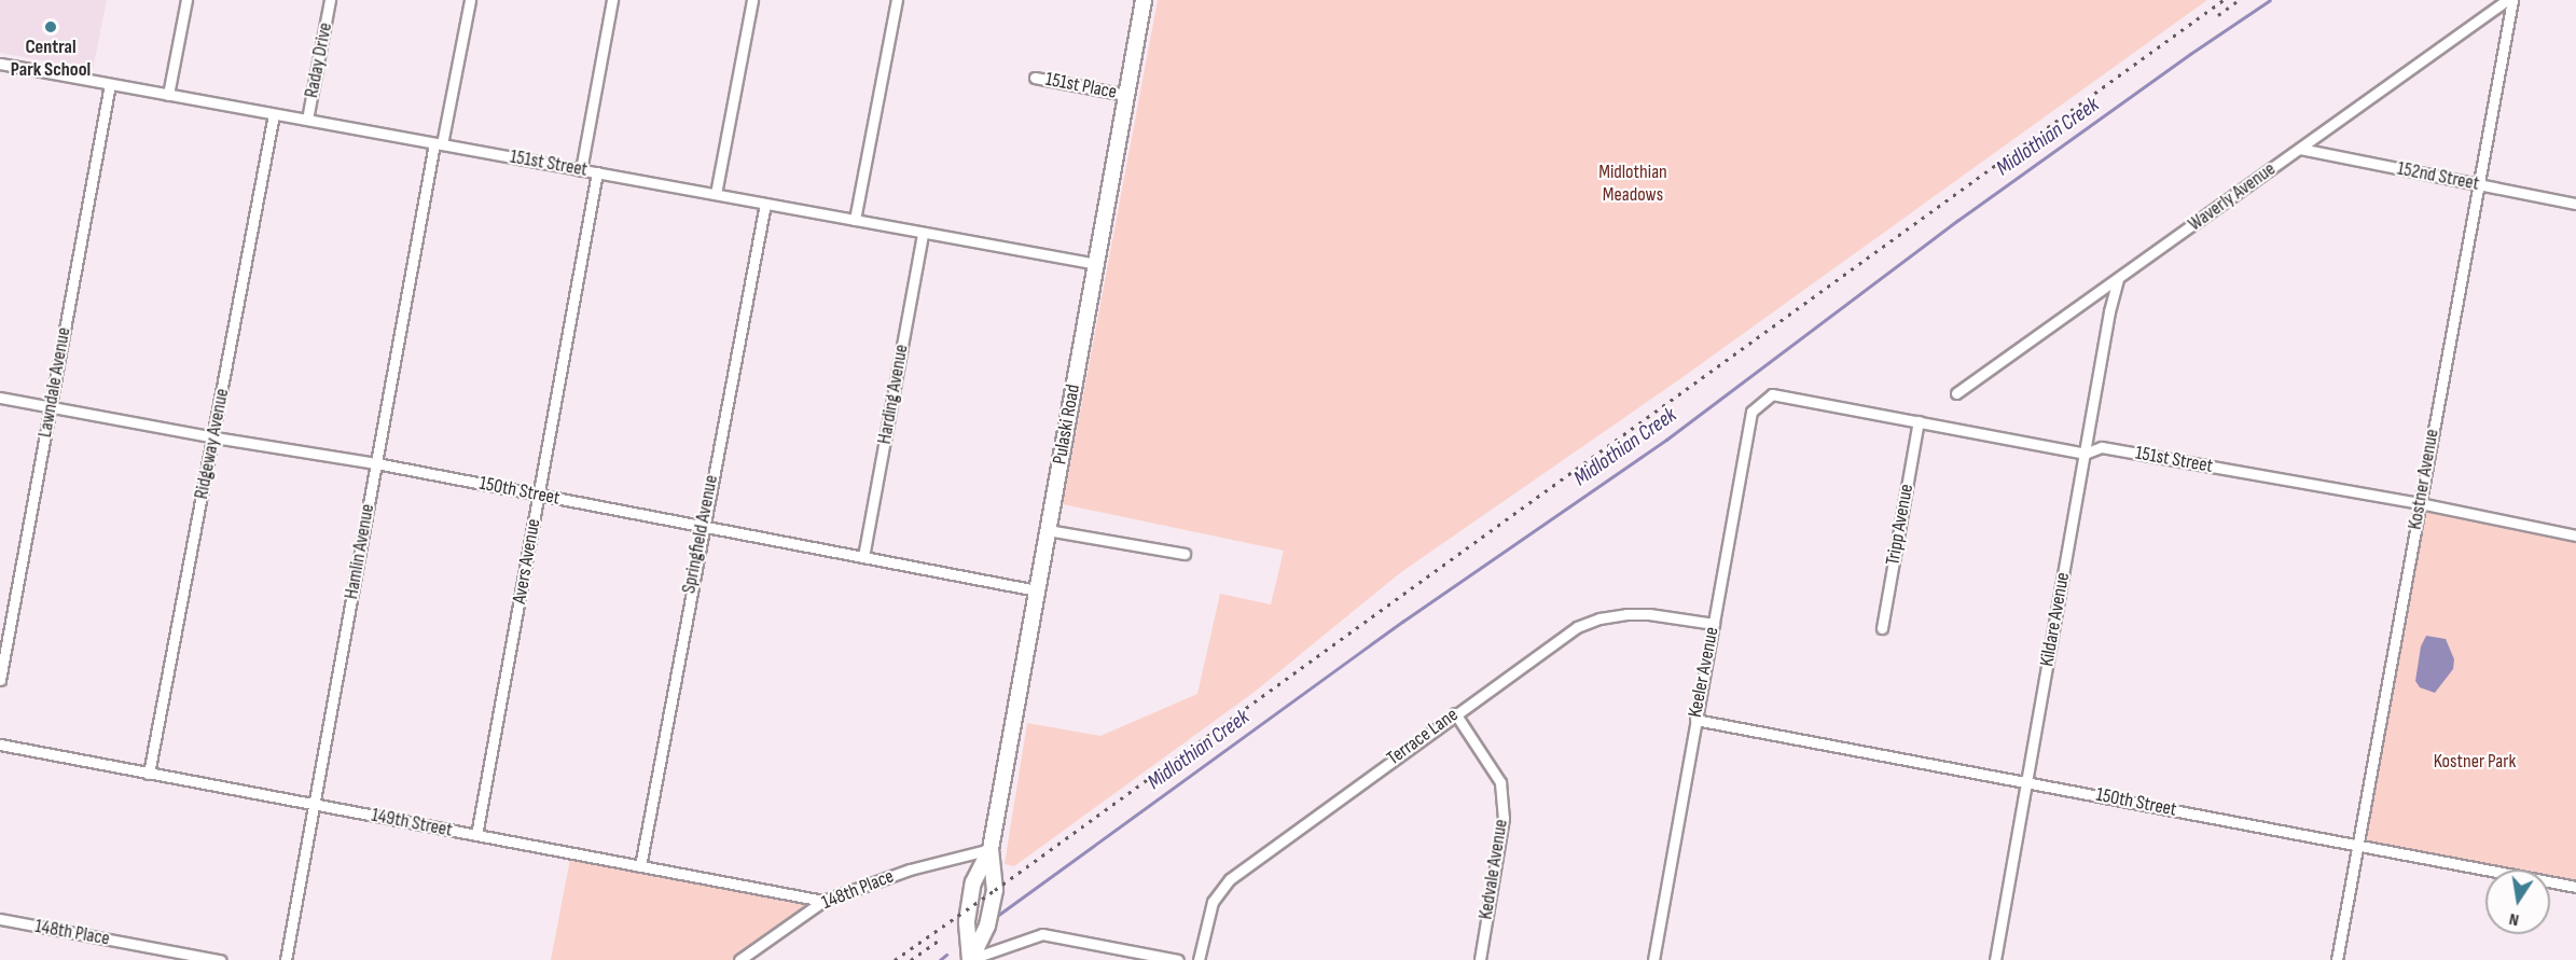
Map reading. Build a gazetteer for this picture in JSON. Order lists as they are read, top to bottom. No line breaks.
{"streets":{"main road":["Pulaski Road"],"street":["Raday Drive","151st Place","151st Street","152nd Street","Waverly Avenue","Lawndale Avenue","Harding Avenue","Ridgeway Avenue","Kostner Avenue","150th Street","Tripp Avenue","Springfield Avenue","Hamlin Avenue","Avers Avenue","Kildare Avenue","Keeler Avenue","Terrace Lane","149th Street","Kedvale Avenue","148th Place"]},"crossings":[["Raday Drive","151st Street"],["151st Place","Pulaski Road"],["151st Street","Lawndale Avenue"],["151st Street","Harding Avenue"],["151st Street","Pulaski Road"],["151st Street","Ridgeway Avenue"],["151st Street","Kostner Avenue"],["151st Street","Tripp Avenue"],["151st Street","Springfield Avenue"],["151st Street","Hamlin Avenue"],["151st Street","Avers Avenue"],["151st Street","Kildare Avenue"],["151st Street","Keeler Avenue"],["152nd Street","Waverly Avenue"],["152nd Street","Kostner Avenue"],["Waverly Avenue","Kildare Avenue"],["Lawndale Avenue","150th Street"],["Harding Avenue","150th Street"],["Pulaski Road","150th Street"],["Pulaski Road","148th Place"],["Ridgeway Avenue","150th Street"],["Ridgeway Avenue","149th Street"],["Kostner Avenue","150th Street"],["150th Street","Springfield Avenue"],["150th Street","Hamlin Avenue"],["150th Street","Avers Avenue"],["150th Street","Kildare Avenue"],["150th Street","Keeler Avenue"],["Springfield Avenue","149th Street"],["Hamlin Avenue","149th Street"],["Avers Avenue","149th Street"],["Keeler Avenue","Terrace Lane"],["Terrace Lane","Kedvale Avenue"],["149th Street","148th Place"]],"water":["Midlothian Creek"],"parks":["Midlothian Meadows","Kostner Park"],"places":["Central Park School"],"north":"bottom"}
